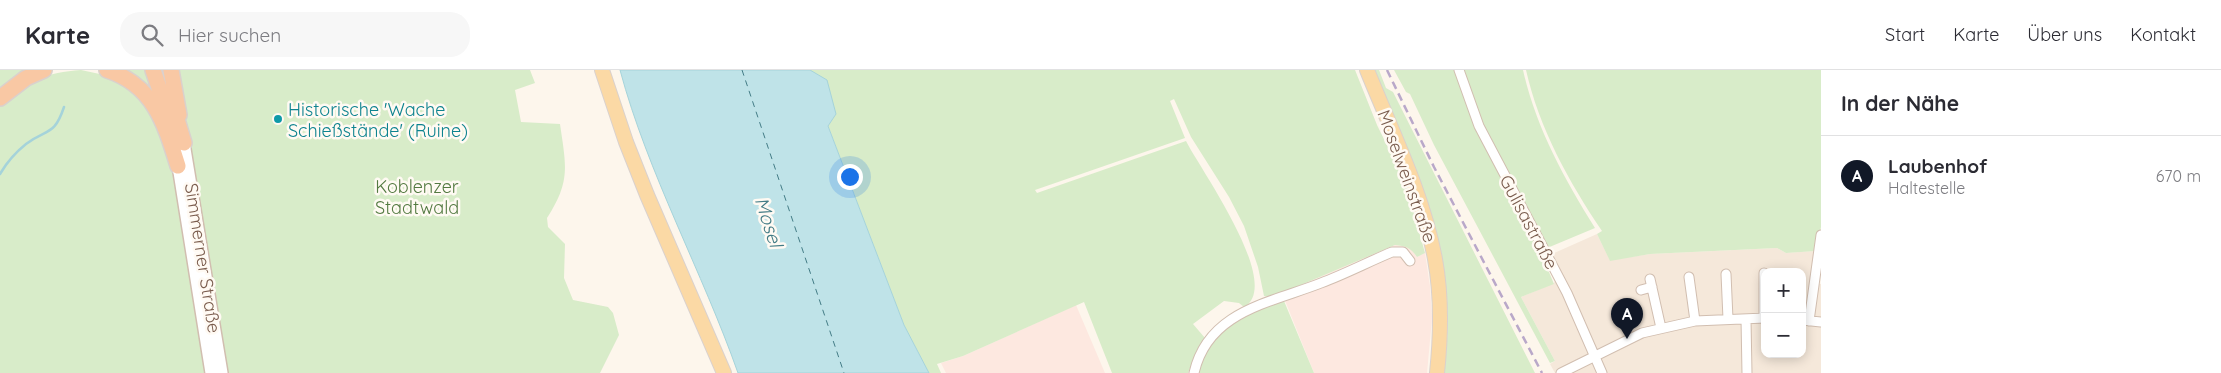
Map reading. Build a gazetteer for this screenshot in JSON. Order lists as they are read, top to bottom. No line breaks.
{"streets":{"main road":["Moselweinstraße"],"street":["Gulisastraße","Simmerner Straße"]},"water":["Mosel"],"parks":["Koblenzer Stadtwald"],"places":["Historische 'Wache Schießstände' (Ruine)"],"page":{"header":"Karte","search":"Hier suchen","nav":["Start","Karte","Über uns","Kontakt"],"heading":"In der Nähe","list":[{"mark":"A","name":"Laubenhof","note":"Haltestelle","value":"670 m"}],"map_buttons":["+","−"],"pins":"A"}}
